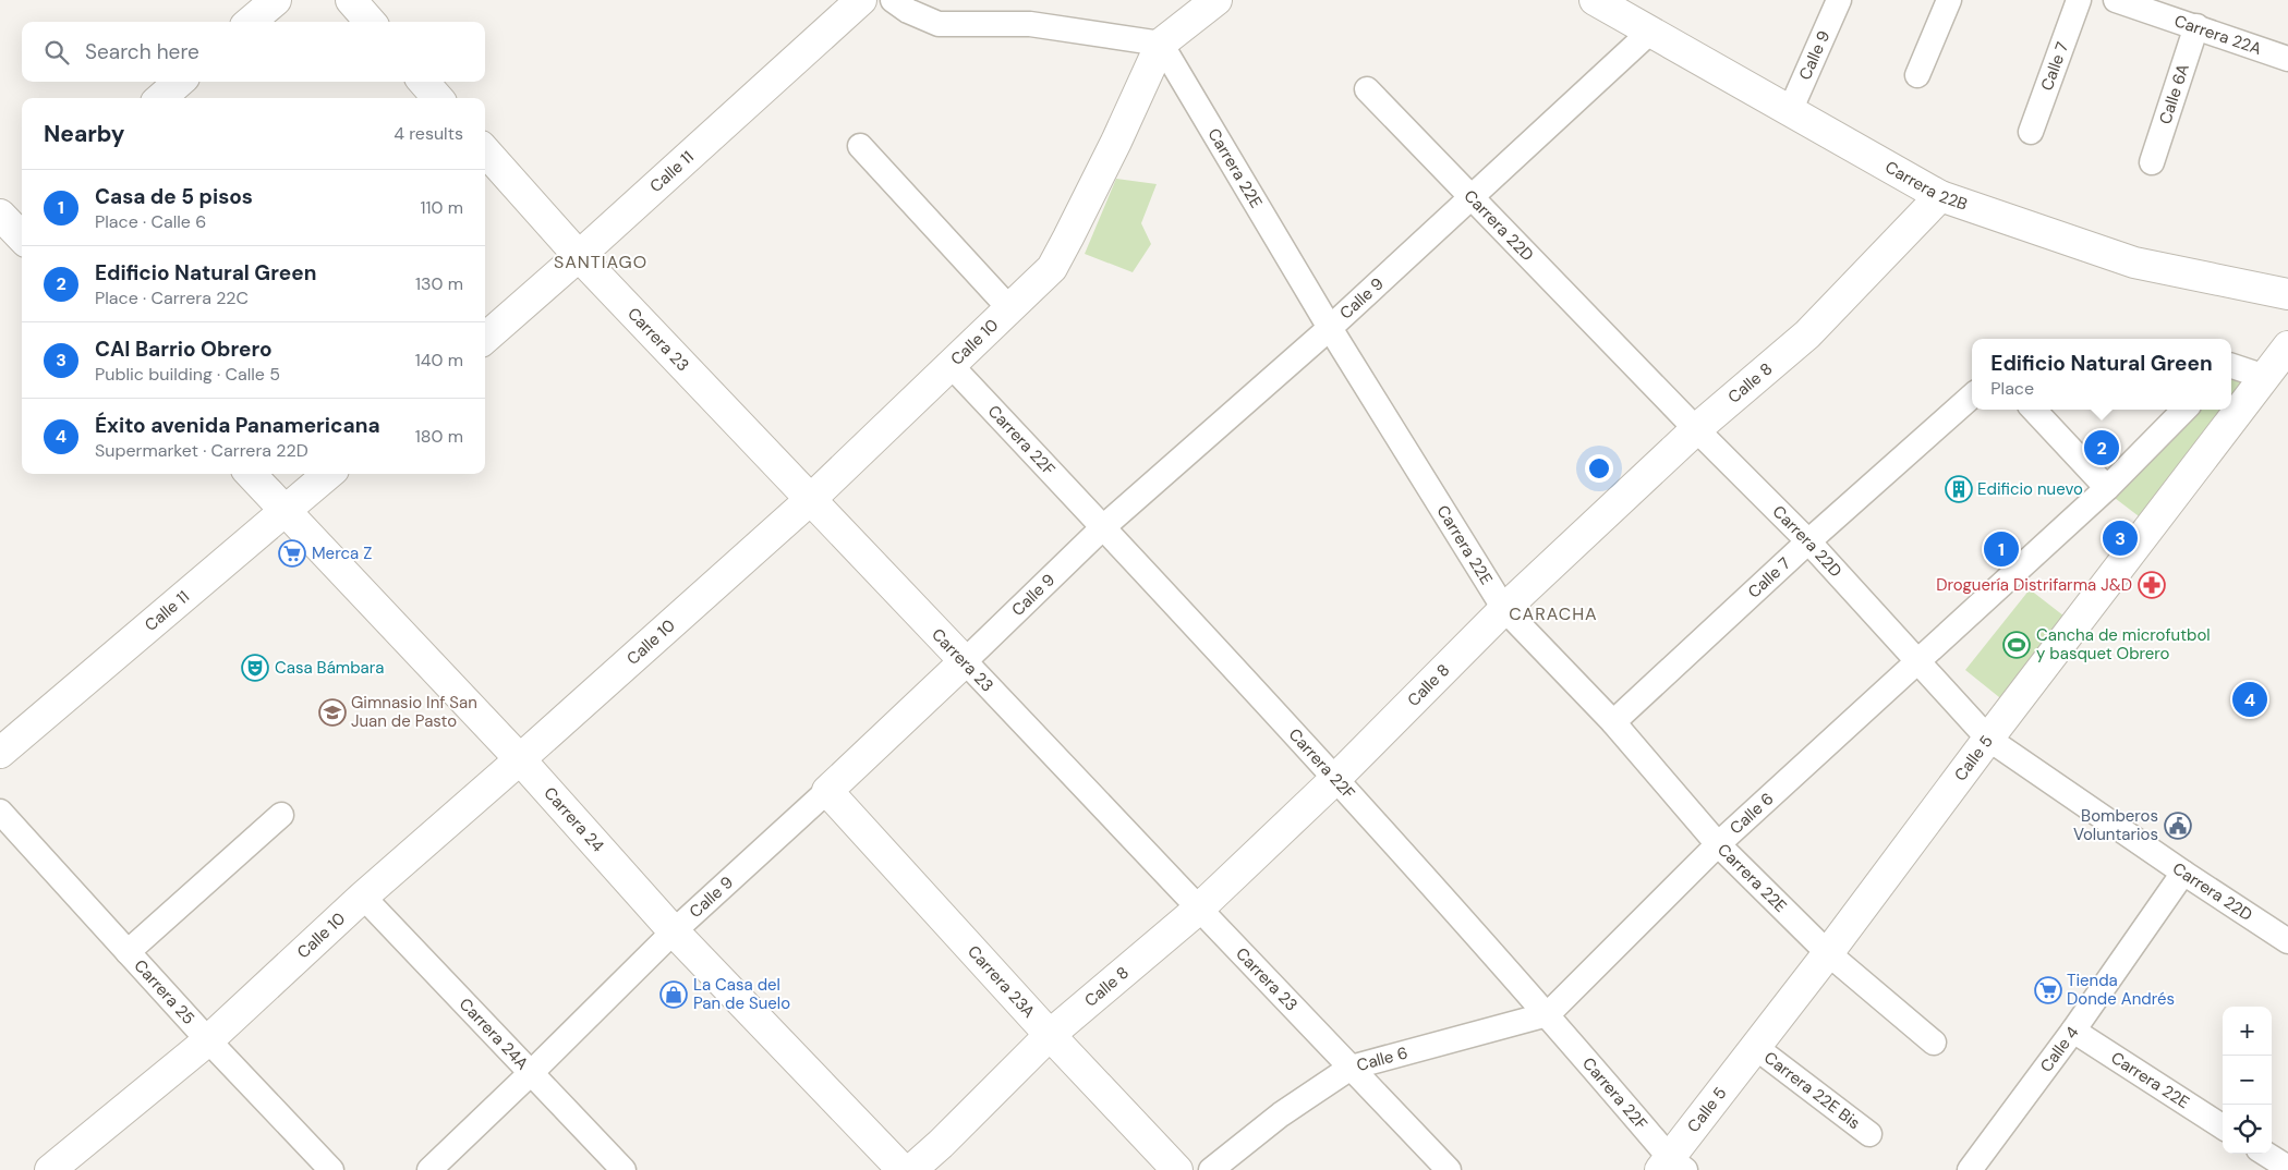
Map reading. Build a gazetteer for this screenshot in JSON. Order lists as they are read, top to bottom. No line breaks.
{"streets":{"street":["Carrera 22A","Calle 9","Calle 7","Calle 6A","Carrera 22E","Calle 11","Carrera 22B","Carrera 22D","Carrera 23","Calle 10","Calle 8","Carrera 22F","Calle 5","Calle 6","Carrera 24","Carrera 23A","Carrera 25","Carrera 24A","Calle 4","Carrera 22E Bis"]},"crossings":[["Carrera 22A","Calle 6A"],["Calle 9","Carrera 22E"],["Calle 9","Carrera 22B"],["Calle 9","Carrera 22D"],["Calle 9","Carrera 23"],["Calle 9","Carrera 22F"],["Calle 9","Carrera 24"],["Calle 9","Carrera 23A"],["Calle 9","Carrera 24A"],["Calle 7","Carrera 22E"],["Calle 7","Carrera 22D"],["Carrera 22E","Calle 10"],["Carrera 22E","Calle 8"],["Carrera 22E","Calle 5"],["Carrera 22E","Calle 6"],["Carrera 22E","Calle 4"],["Calle 11","Carrera 23"],["Calle 11","Carrera 24"],["Carrera 22B","Calle 8"],["Carrera 22D","Calle 8"],["Carrera 22D","Calle 5"],["Carrera 22D","Calle 6"],["Carrera 22D","Calle 4"],["Carrera 23","Calle 10"],["Carrera 23","Calle 8"],["Carrera 23","Calle 6"],["Calle 10","Carrera 22F"],["Calle 10","Carrera 24"],["Calle 10","Carrera 25"],["Calle 10","Carrera 24A"],["Calle 8","Carrera 22F"],["Calle 8","Carrera 23A"],["Carrera 22F","Calle 5"],["Carrera 22F","Calle 6"],["Calle 5","Carrera 22E Bis"]],"districts":["SANTIAGO","CARACHA"],"places":{"building":["Edificio nuevo"],"supermarket":["Merca Z","Tienda Donde Andrés"],"pharmacy":["Droguería Distrifarma J&D"],"sports":["Cancha de microfutbol y basquet Obrero"],"theatre":["Casa Bámbara"],"school or university":["Gimnasio Inf San Juan de Pasto"],"public building":["Bomberos Voluntarios"],"shop":["La Casa del Pan de Suelo"]},"page":{"search":"Search here","heading":["Nearby","4 results"],"list":[{"mark":"1","name":"Casa de 5 pisos","note":"Place · Calle 6","value":"110 m"},{"mark":"2","name":"Edificio Natural Green","note":"Place · Carrera 22C","value":"130 m"},{"mark":"3","name":"CAI Barrio Obrero","note":"Public building · Calle 5","value":"140 m"},{"mark":"4","name":"Éxito avenida Panamericana","note":"Supermarket · Carrera 22D","value":"180 m"}],"popup":["Edificio Natural Green","Place"],"pins":["2","3","1","4"],"map_buttons":["+","−"]}}
